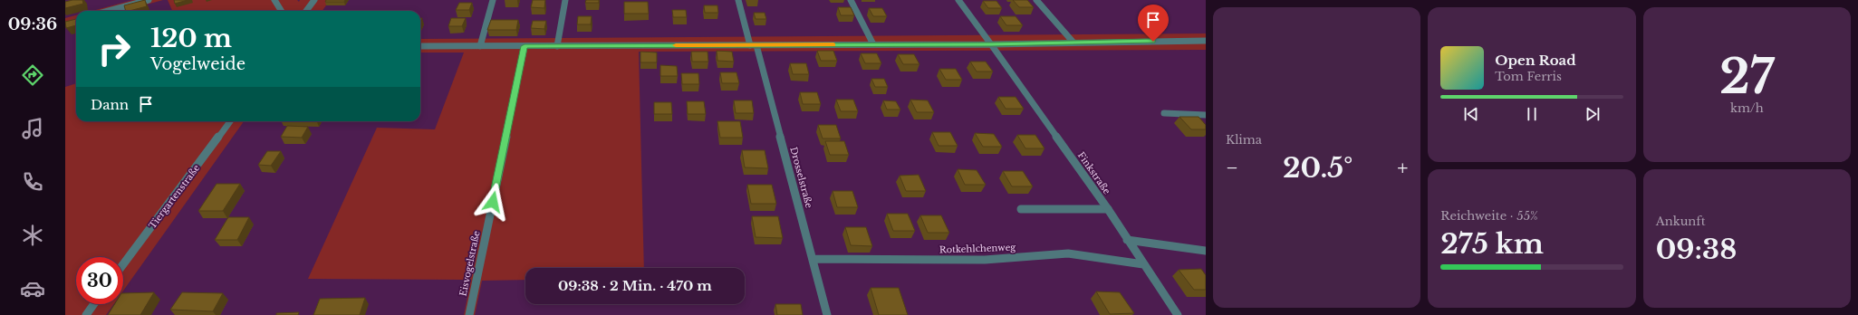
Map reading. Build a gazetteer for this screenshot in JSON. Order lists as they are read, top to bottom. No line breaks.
{"streets":{"street":["Finkstraße","Drosselstraße","Tiergartenstraße","Rotkehlchenweg","Eisvogelstraße"]},"crossings":[["Finkstraße","Rotkehlchenweg"],["Drosselstraße","Rotkehlchenweg"]],"page":{"tabs":"09:36","tile":["Klima",["27","km/h"],["Reichweite · 55%","275 km"],["Ankunft","09:38"]],"turn":["120 m","Vogelweide"],"song":["Open Road","Tom Ferris"],"then":"Dann","heat":["−","20.5°","+"],"limit":"30","trip":"09:38 · 2 Min. · 470 m"}}
